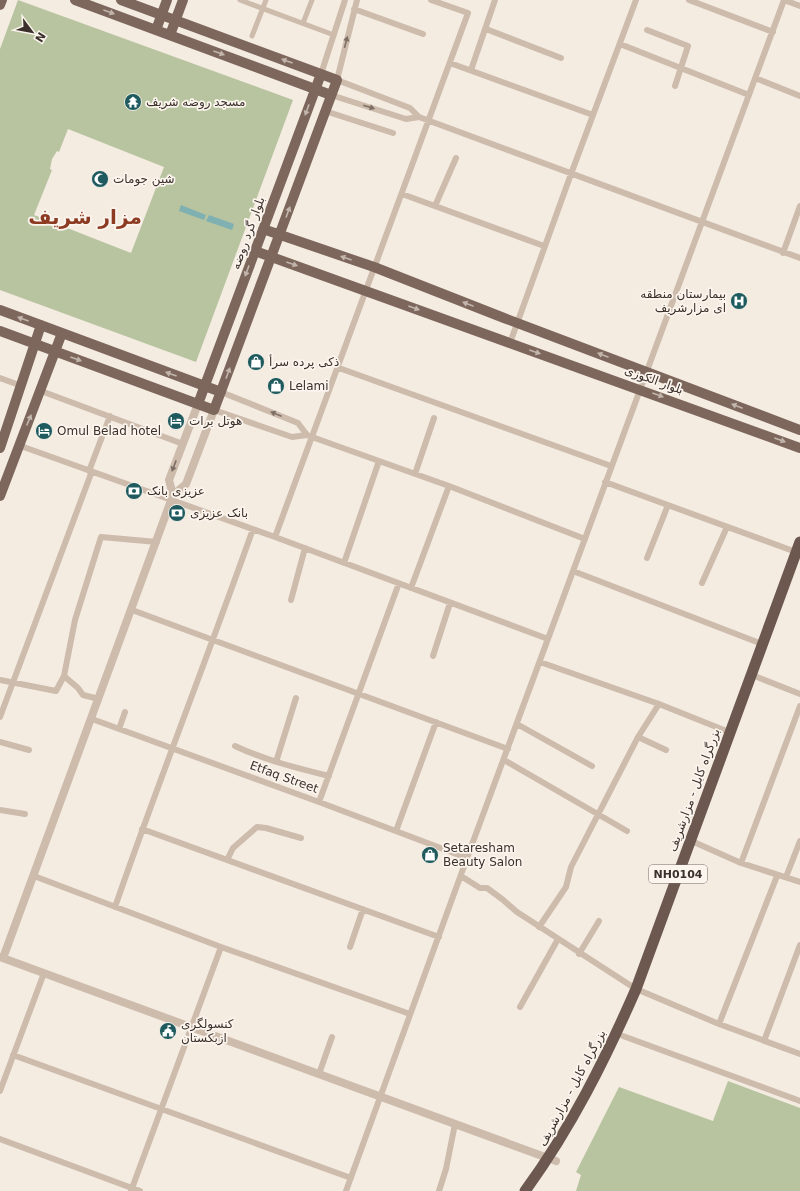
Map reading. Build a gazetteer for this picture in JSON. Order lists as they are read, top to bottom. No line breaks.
{"streets":{"highway":["بزرگراه کابل - مزارشریف","NH0104"],"main road":["بلوار گرد روضه","بلوار الکوزی"],"street":["Etfaq Street"]},"crossings":[["بلوار گرد روضه","بلوار الکوزی"]],"districts":["مزار شريف"],"places":{"temple":["مسجد روضه شریف"],"mosque":["شین جومات"],"hospital":["بیمارستان منطقه ای مزارشریف"],"shop":["ذکی پرده سرأ","Lelami","Setaresham Beauty Salon"],"hotel":["هوتل برات","Omul Belad hotel"],"bank":["عزیزی بانک","بانک عزیزی"],"public building":["کنسولگری ازبکستان"]},"north":"bottom right"}
